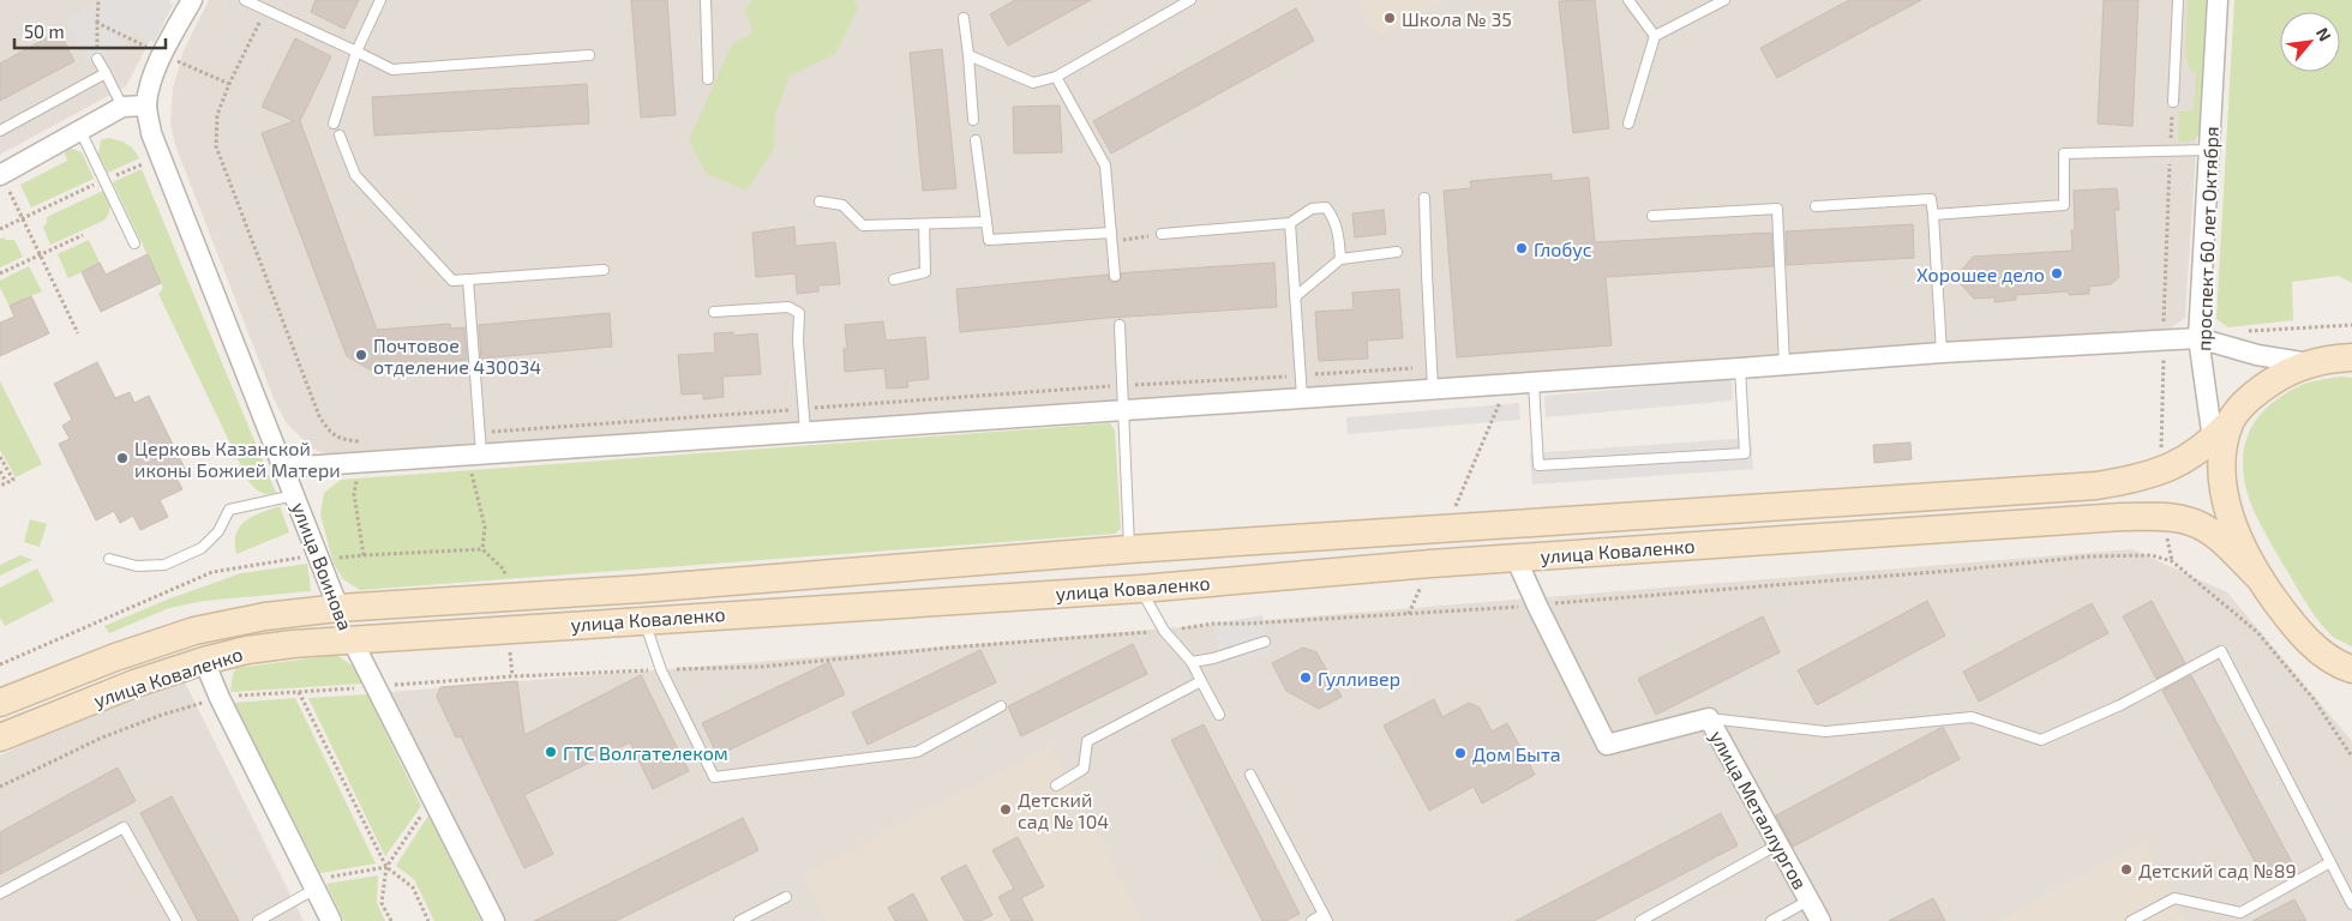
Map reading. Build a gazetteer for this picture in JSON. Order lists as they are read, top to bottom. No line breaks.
{"streets":{"main road":["улица Коваленко","улица Воинова","улица Металлургов"],"street":["проспект 60 лет Октября"]},"crossings":[["проспект 60 лет Октября","улица Коваленко"],["улица Коваленко","улица Воинова"],["улица Коваленко","улица Металлургов"]],"places":["Школа № 35","Глобус","Хорошее дело","Почтовое отделение 430034","Церковь Казанской иконы Божией Матери","Гулливер","ГТС Волгателеком","Дом Быта","Детский сад № 104","Детский сад №89"],"scale_bar":"50 m","north":"top right"}
